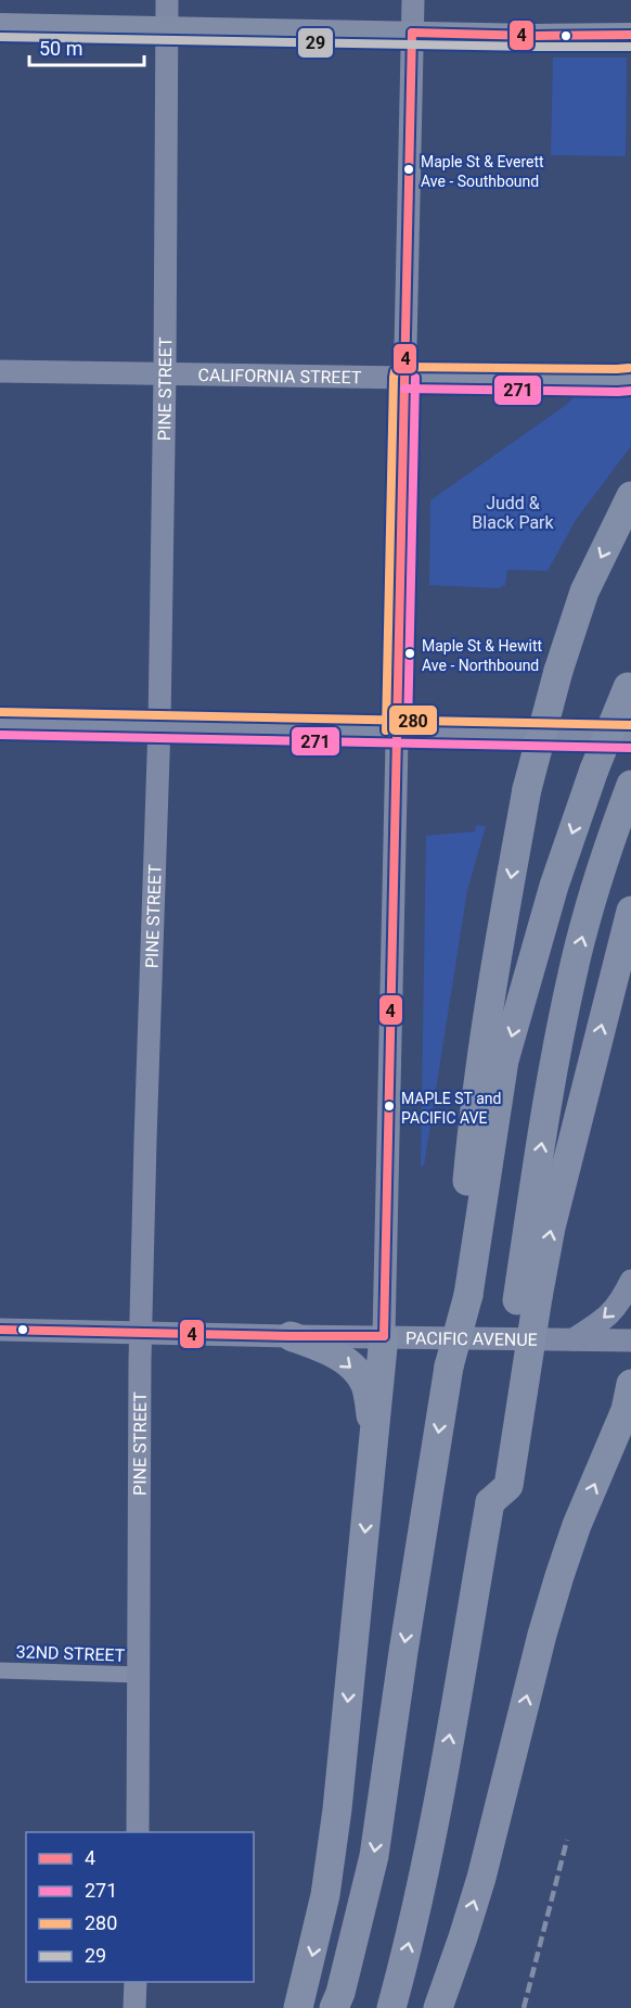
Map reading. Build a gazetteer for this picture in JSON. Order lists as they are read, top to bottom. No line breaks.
{"streets":{"street":["CALIFORNIA STREET","PINE STREET","PACIFIC AVENUE","32ND STREET"]},"crossings":[["CALIFORNIA STREET","PINE STREET"],["PINE STREET","PACIFIC AVENUE"],["PINE STREET","32ND STREET"]],"parks":["Judd & Black Park"],"places":["Maple St & Everett Ave - Southbound","Maple St & Hewitt Ave - Northbound","MAPLE ST and PACIFIC AVE"],"lines":["transit line 4","transit line 29","transit line 280","transit line 271"],"legend":["4","271","280","29"],"scale_bar":"50 m"}
